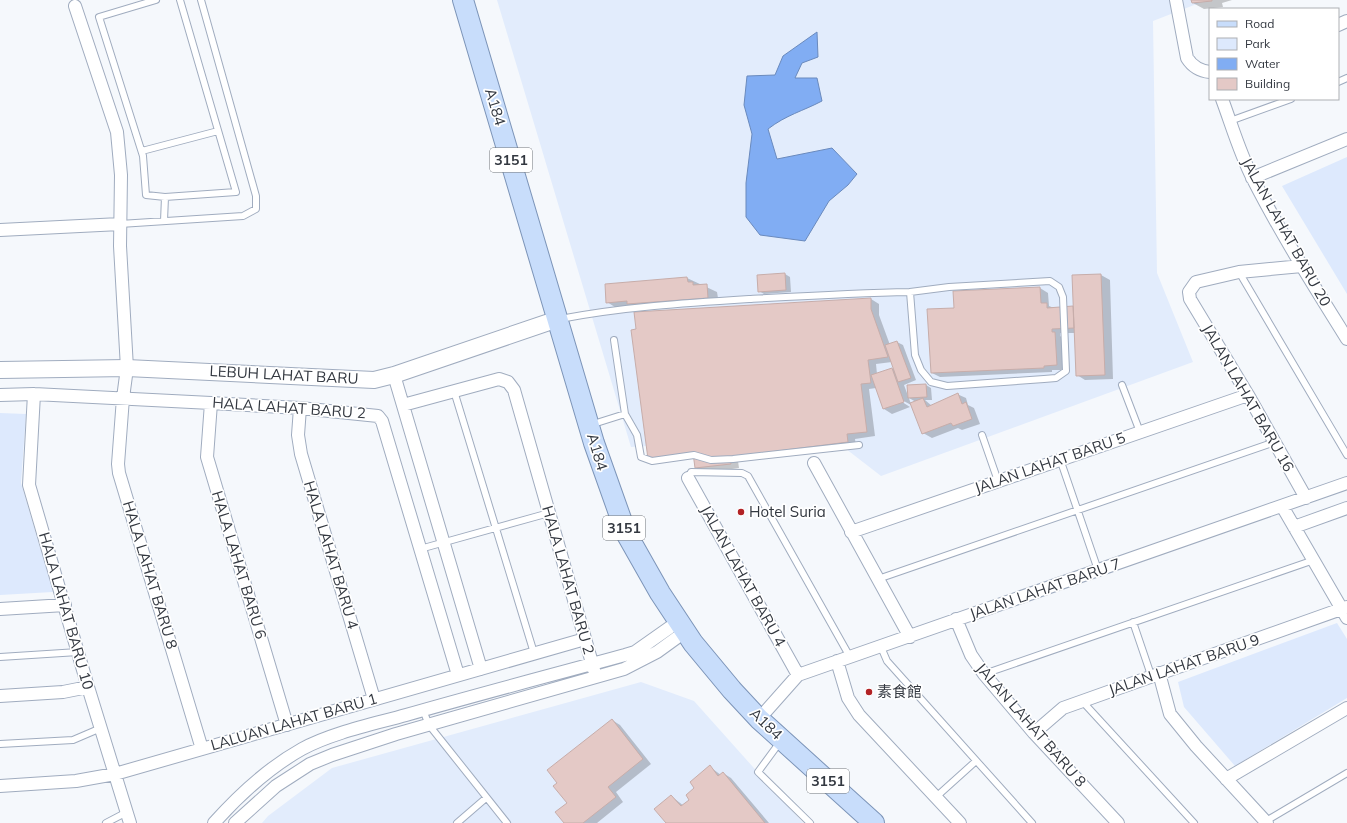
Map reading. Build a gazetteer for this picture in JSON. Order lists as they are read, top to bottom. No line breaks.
{"streets":{"main road":["A184","3151"],"street":["JALAN LAHAT BARU 20","LEBUH LAHAT BARU","JALAN LAHAT BARU 16","HALA LAHAT BARU 2","JALAN LAHAT BARU 5","HALA LAHAT BARU 4","HALA LAHAT BARU 6","HALA LAHAT BARU 8","JALAN LAHAT BARU 4","JALAN LAHAT BARU 7","HALA LAHAT BARU 10","JALAN LAHAT BARU 9","LALUAN LAHAT BARU 1","JALAN LAHAT BARU 8"]},"crossings":[["A184","LEBUH LAHAT BARU"],["A184","JALAN LAHAT BARU 7"],["LEBUH LAHAT BARU","HALA LAHAT BARU 8"],["JALAN LAHAT BARU 16","JALAN LAHAT BARU 5"],["JALAN LAHAT BARU 16","JALAN LAHAT BARU 7"],["HALA LAHAT BARU 2","HALA LAHAT BARU 4"],["HALA LAHAT BARU 2","HALA LAHAT BARU 6"],["HALA LAHAT BARU 2","HALA LAHAT BARU 8"],["HALA LAHAT BARU 2","HALA LAHAT BARU 10"],["HALA LAHAT BARU 2","LALUAN LAHAT BARU 1"],["HALA LAHAT BARU 4","LALUAN LAHAT BARU 1"],["HALA LAHAT BARU 6","LALUAN LAHAT BARU 1"],["HALA LAHAT BARU 8","LALUAN LAHAT BARU 1"],["JALAN LAHAT BARU 4","JALAN LAHAT BARU 7"],["JALAN LAHAT BARU 7","JALAN LAHAT BARU 8"],["HALA LAHAT BARU 10","LALUAN LAHAT BARU 1"],["JALAN LAHAT BARU 9","JALAN LAHAT BARU 8"]],"places":["Hotel Suria","素食館"],"legend":["Road","Park","Water","Building"]}
